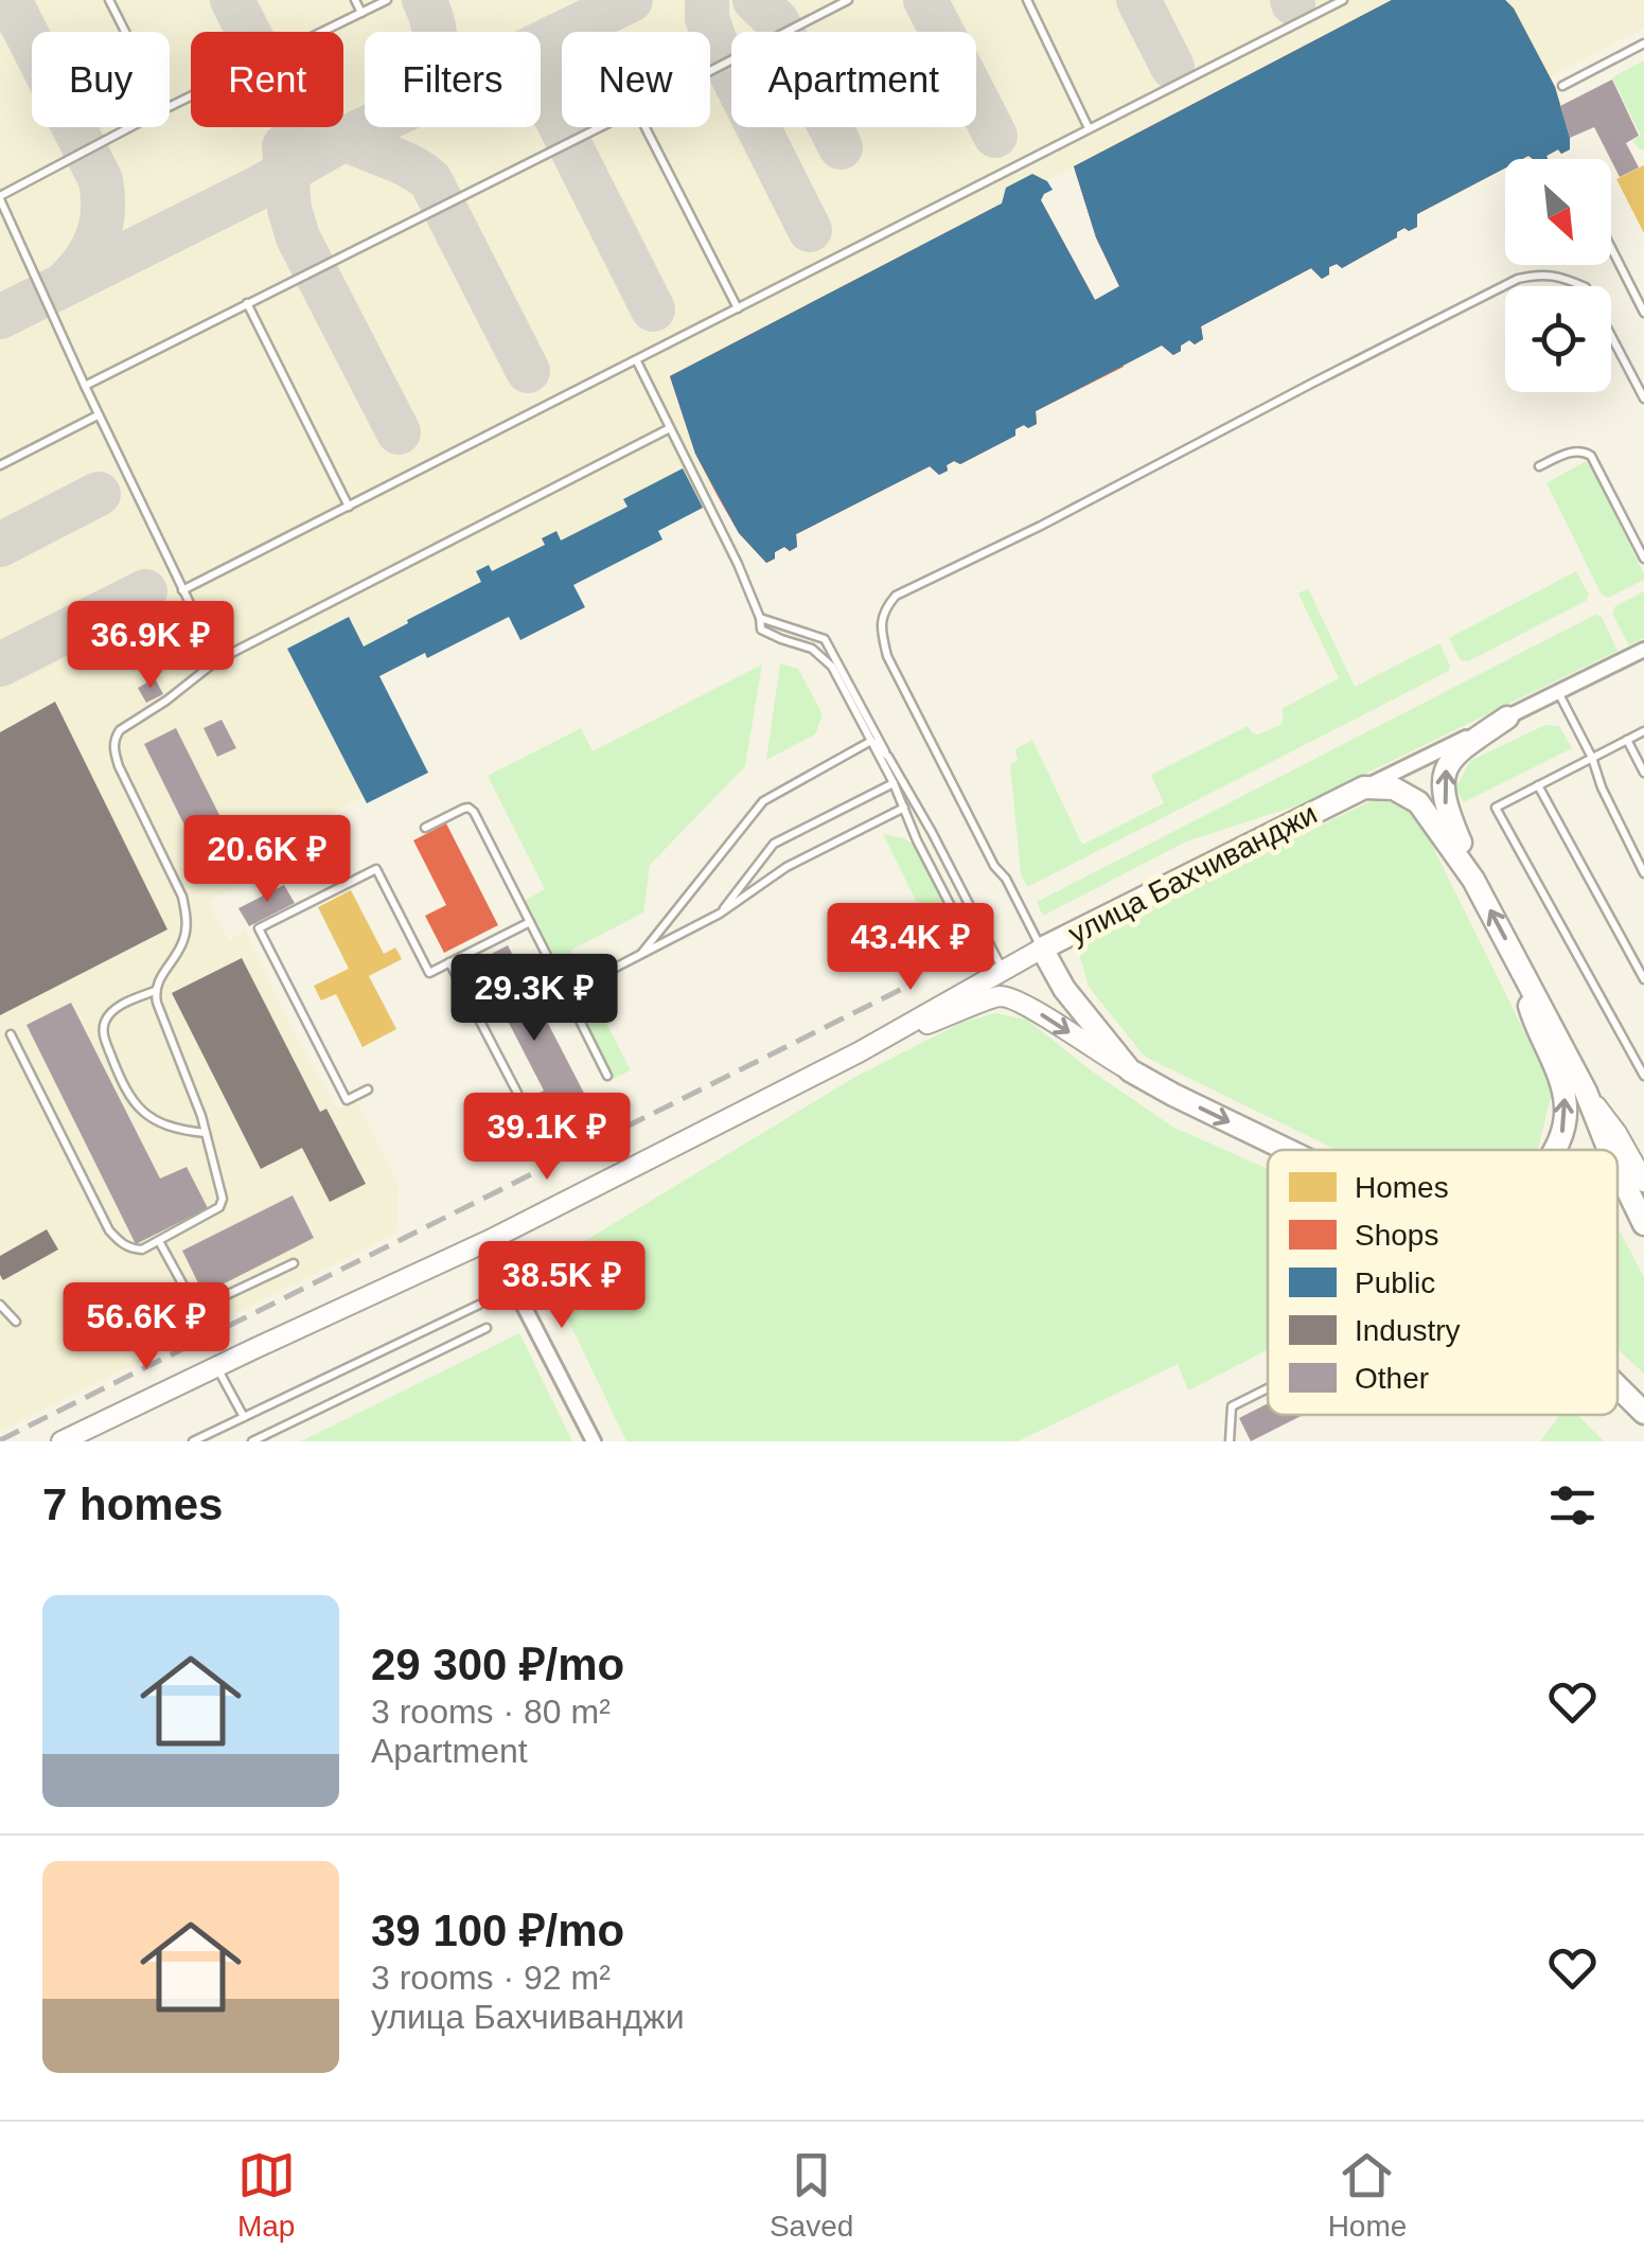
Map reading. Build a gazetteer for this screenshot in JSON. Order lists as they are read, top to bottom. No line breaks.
{"streets":{"highway":["улица Бахчиванджи"]},"legend":["Homes","Shops","Public","Industry","Other"],"north":"bottom right","page":{"chip":["Buy","Rent","Filters","New","Apartment"],"price":["36.9K ₽","20.6K ₽","43.4K ₽","29.3K ₽","39.1K ₽","38.5K ₽","56.6K ₽"],"heading":"7 homes","list":[{"name":"29 300 ₽/mo","note":"3 rooms · 80 m² · Apartment"},{"name":"39 100 ₽/mo","note":"3 rooms · 92 m² · улица Бахчиванджи"}],"tabs":["Map","Saved","Home"]}}
